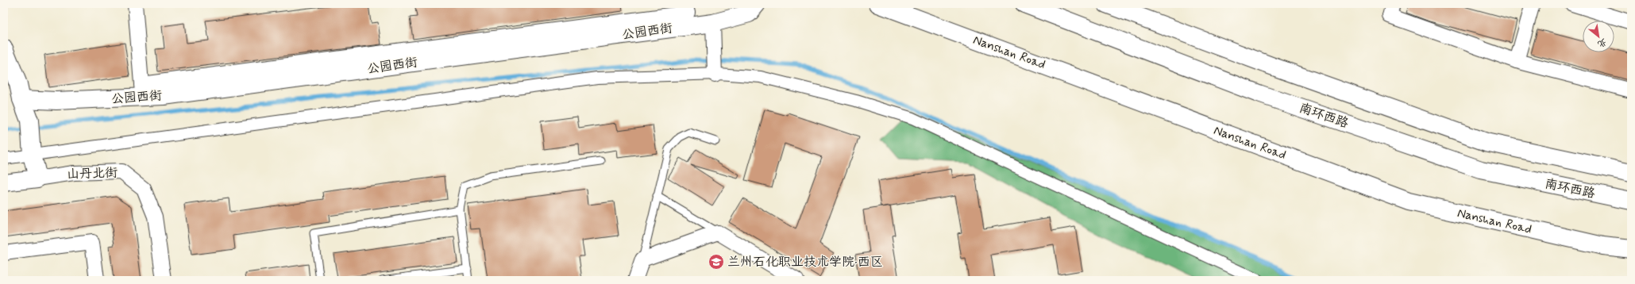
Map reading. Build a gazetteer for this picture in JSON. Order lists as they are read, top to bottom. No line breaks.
{"streets":{"main road":["公园西街","Nanshan Road","南环西路"],"street":["山丹北街"]},"places":{"school or university":["兰州石化职业技术学院·西区"]},"north":"bottom right"}
